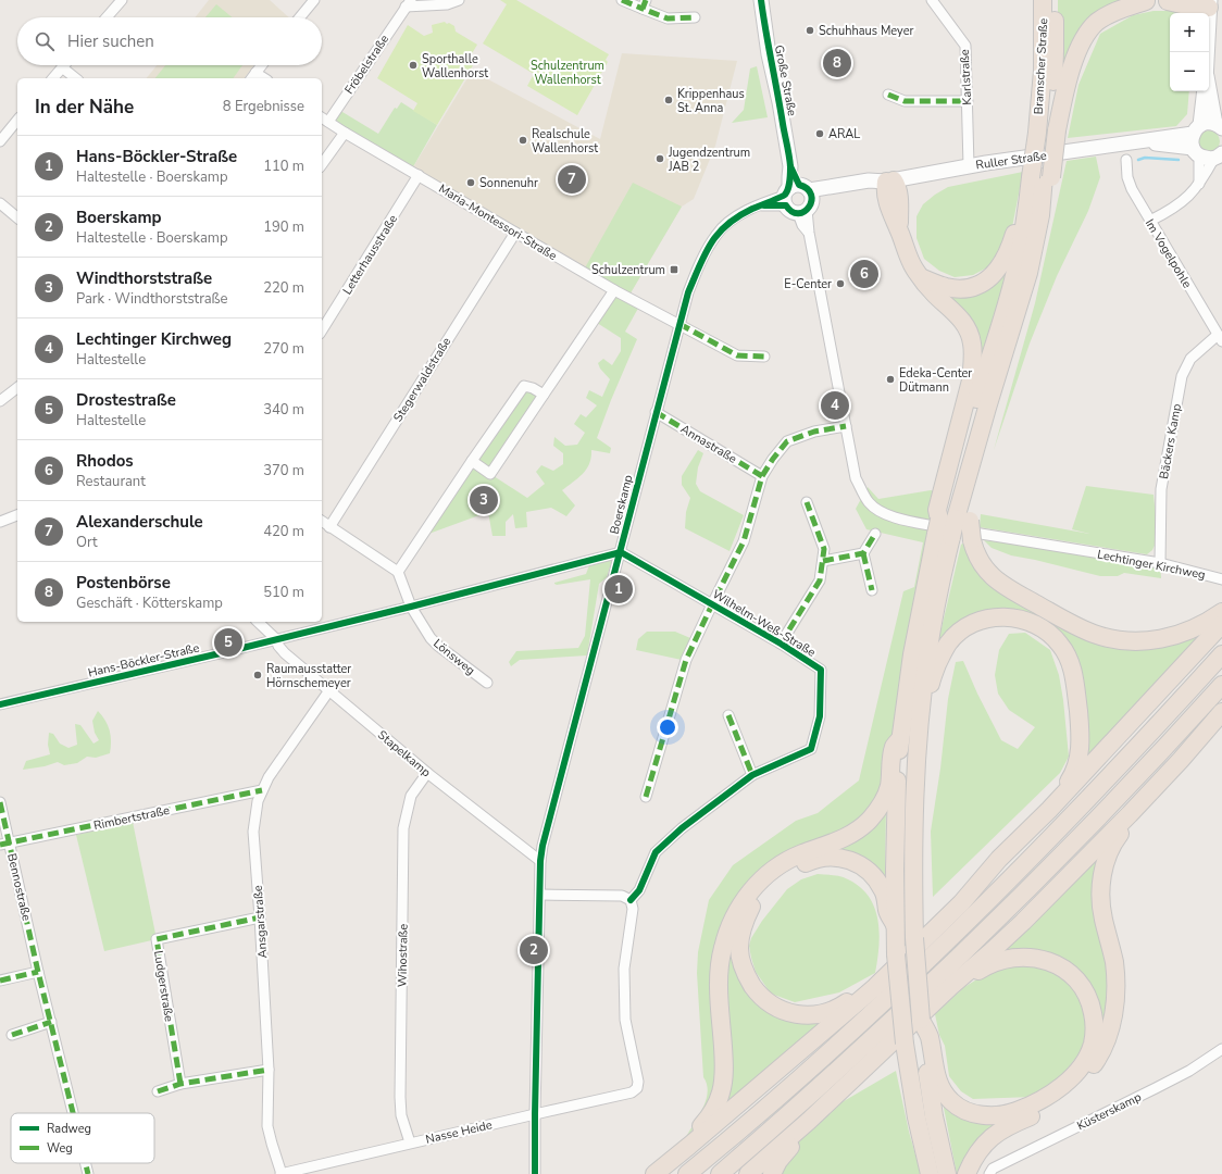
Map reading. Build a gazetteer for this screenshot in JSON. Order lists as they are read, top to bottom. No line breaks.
{"streets":{"highway":["Bramscher Straße"],"main road":["Große Straße","Ruller Straße"],"street":["Fröbelstraße","Karlstraße","Maria-Montessori-Straße","Im Vogelpohle","Letterhausstraße","Stegerwaldstraße","Bäckers Kamp","Annastraße","Boerskamp","Lechtinger Kirchweg","Wilhelm-Weß-Straße","Lönsweg","Hans-Böckler-Straße","Stapelkamp","Rimbertstraße","Bennostraße","Ansgarstraße","Wihostraße","Ludgerstraße","Küsterskamp","Nasse Heide"]},"crossings":[["Fröbelstraße","Maria-Montessori-Straße"],["Karlstraße","Ruller Straße"],["Große Straße","Ruller Straße"],["Große Straße","Boerskamp"],["Große Straße","Lechtinger Kirchweg"],["Ruller Straße","Boerskamp"],["Ruller Straße","Lechtinger Kirchweg"],["Maria-Montessori-Straße","Letterhausstraße"],["Maria-Montessori-Straße","Stegerwaldstraße"],["Maria-Montessori-Straße","Boerskamp"],["Im Vogelpohle","Bäckers Kamp"],["Bäckers Kamp","Lechtinger Kirchweg"],["Annastraße","Boerskamp"],["Boerskamp","Lechtinger Kirchweg"],["Boerskamp","Wilhelm-Weß-Straße"],["Boerskamp","Hans-Böckler-Straße"],["Boerskamp","Stapelkamp"],["Boerskamp","Nasse Heide"],["Wilhelm-Weß-Straße","Hans-Böckler-Straße"],["Wilhelm-Weß-Straße","Nasse Heide"],["Lönsweg","Hans-Böckler-Straße"],["Hans-Böckler-Straße","Stapelkamp"],["Stapelkamp","Ansgarstraße"],["Stapelkamp","Wihostraße"],["Rimbertstraße","Bennostraße"],["Rimbertstraße","Ansgarstraße"],["Ansgarstraße","Ludgerstraße"],["Ansgarstraße","Nasse Heide"],["Wihostraße","Nasse Heide"]],"parks":["Schulzentrum Wallenhorst"],"places":{"other":["Schuhhaus Meyer","Sporthalle Wallenhorst","Krippenhaus St. Anna","ARAL","Realschule Wallenhorst","Jugendzentrum JAB 2","Sonnenuhr","E-Center","Edeka-Center Dütmann","Raumausstatter Hörnschemeyer"],"transit":["Schulzentrum"]},"legend":["Radweg","Weg"],"page":{"map_buttons":["+","−"],"search":"Hier suchen","pins":["8","7","6","4","3","1","5","2"],"heading":["In der Nähe","8 Ergebnisse"],"list":[{"mark":"1","name":"Hans-Böckler-Straße","note":"Haltestelle · Boerskamp","value":"110 m"},{"mark":"2","name":"Boerskamp","note":"Haltestelle · Boerskamp","value":"190 m"},{"mark":"3","name":"Windthorststraße","note":"Park · Windthorststraße","value":"220 m"},{"mark":"4","name":"Lechtinger Kirchweg","note":"Haltestelle","value":"270 m"},{"mark":"5","name":"Drostestraße","note":"Haltestelle","value":"340 m"},{"mark":"6","name":"Rhodos","note":"Restaurant","value":"370 m"},{"mark":"7","name":"Alexanderschule","note":"Ort","value":"420 m"},{"mark":"8","name":"Postenbörse","note":"Geschäft · Kötterskamp","value":"510 m"}]}}
